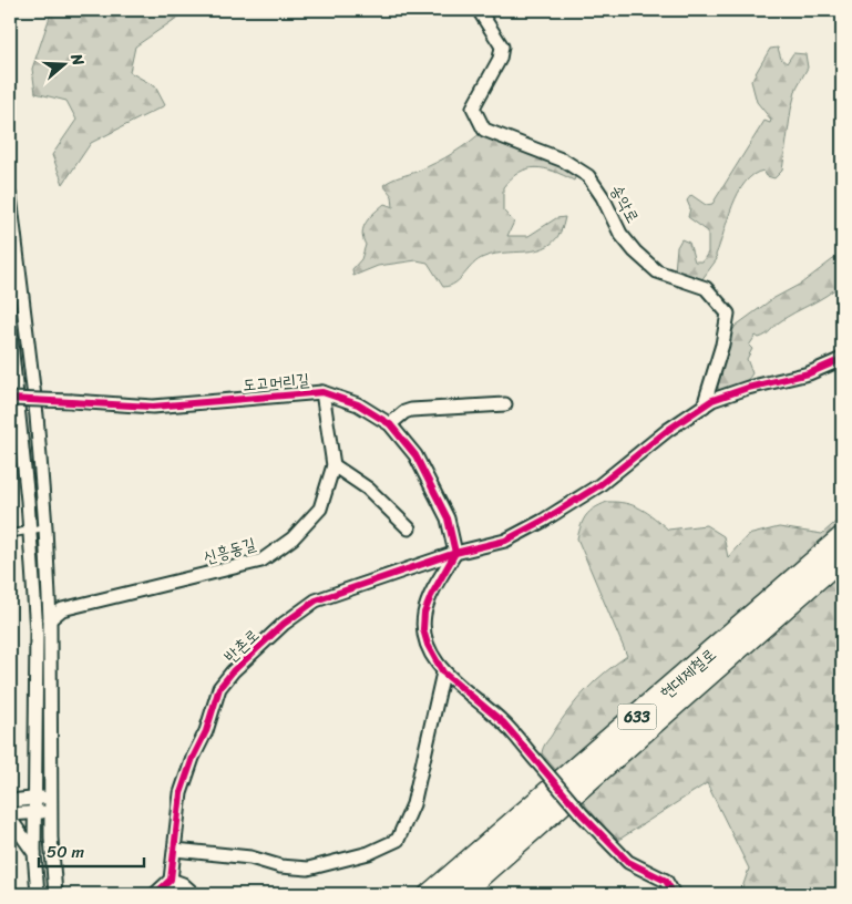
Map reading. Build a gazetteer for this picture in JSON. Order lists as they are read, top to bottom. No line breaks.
{"streets":{"highway":["현대제철로","633"],"street":["송악로","도고머리길","신흥동길","반촌로"]},"crossings":[["도고머리길","신흥동길"],["도고머리길","반촌로"]],"scale_bar":"50 m","north":"right"}
